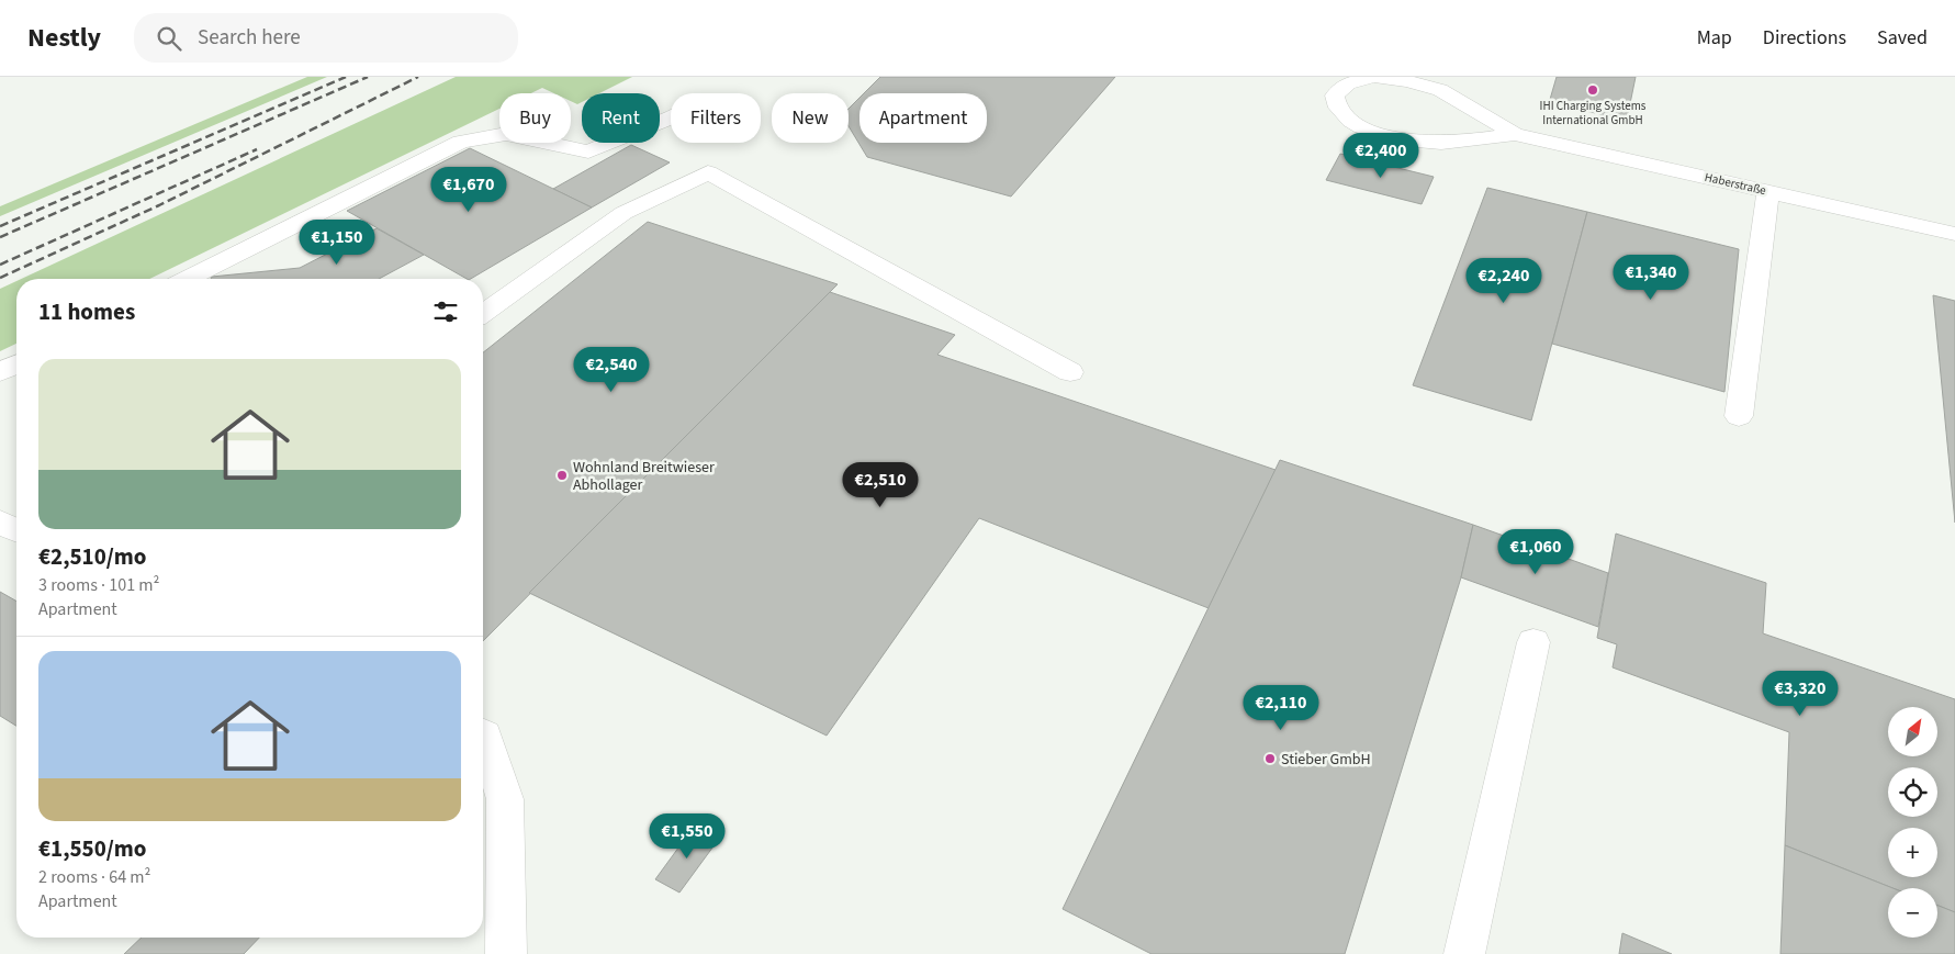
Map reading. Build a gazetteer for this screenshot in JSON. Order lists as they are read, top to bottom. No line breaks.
{"streets":{"street":["Haberstraße"]},"places":["IHI Charging Systems International GmbH","Wohnland Breitwieser Abhollager","Stieber GmbH"],"north":"top right","page":{"header":"Nestly","search":"Search here","nav":["Map","Directions","Saved"],"chip":["Buy","Rent","Filters","New","Apartment"],"price":["€2,400","€1,670","€1,150","€1,340","€2,240","€2,540","€2,510","€1,060","€3,320","€2,110","€1,550"],"heading":"11 homes","list":[{"name":"€2,510/mo","note":"3 rooms · 101 m² · Apartment"},{"name":"€1,550/mo","note":"2 rooms · 64 m² · Apartment"}],"map_buttons":["+","−"]}}
